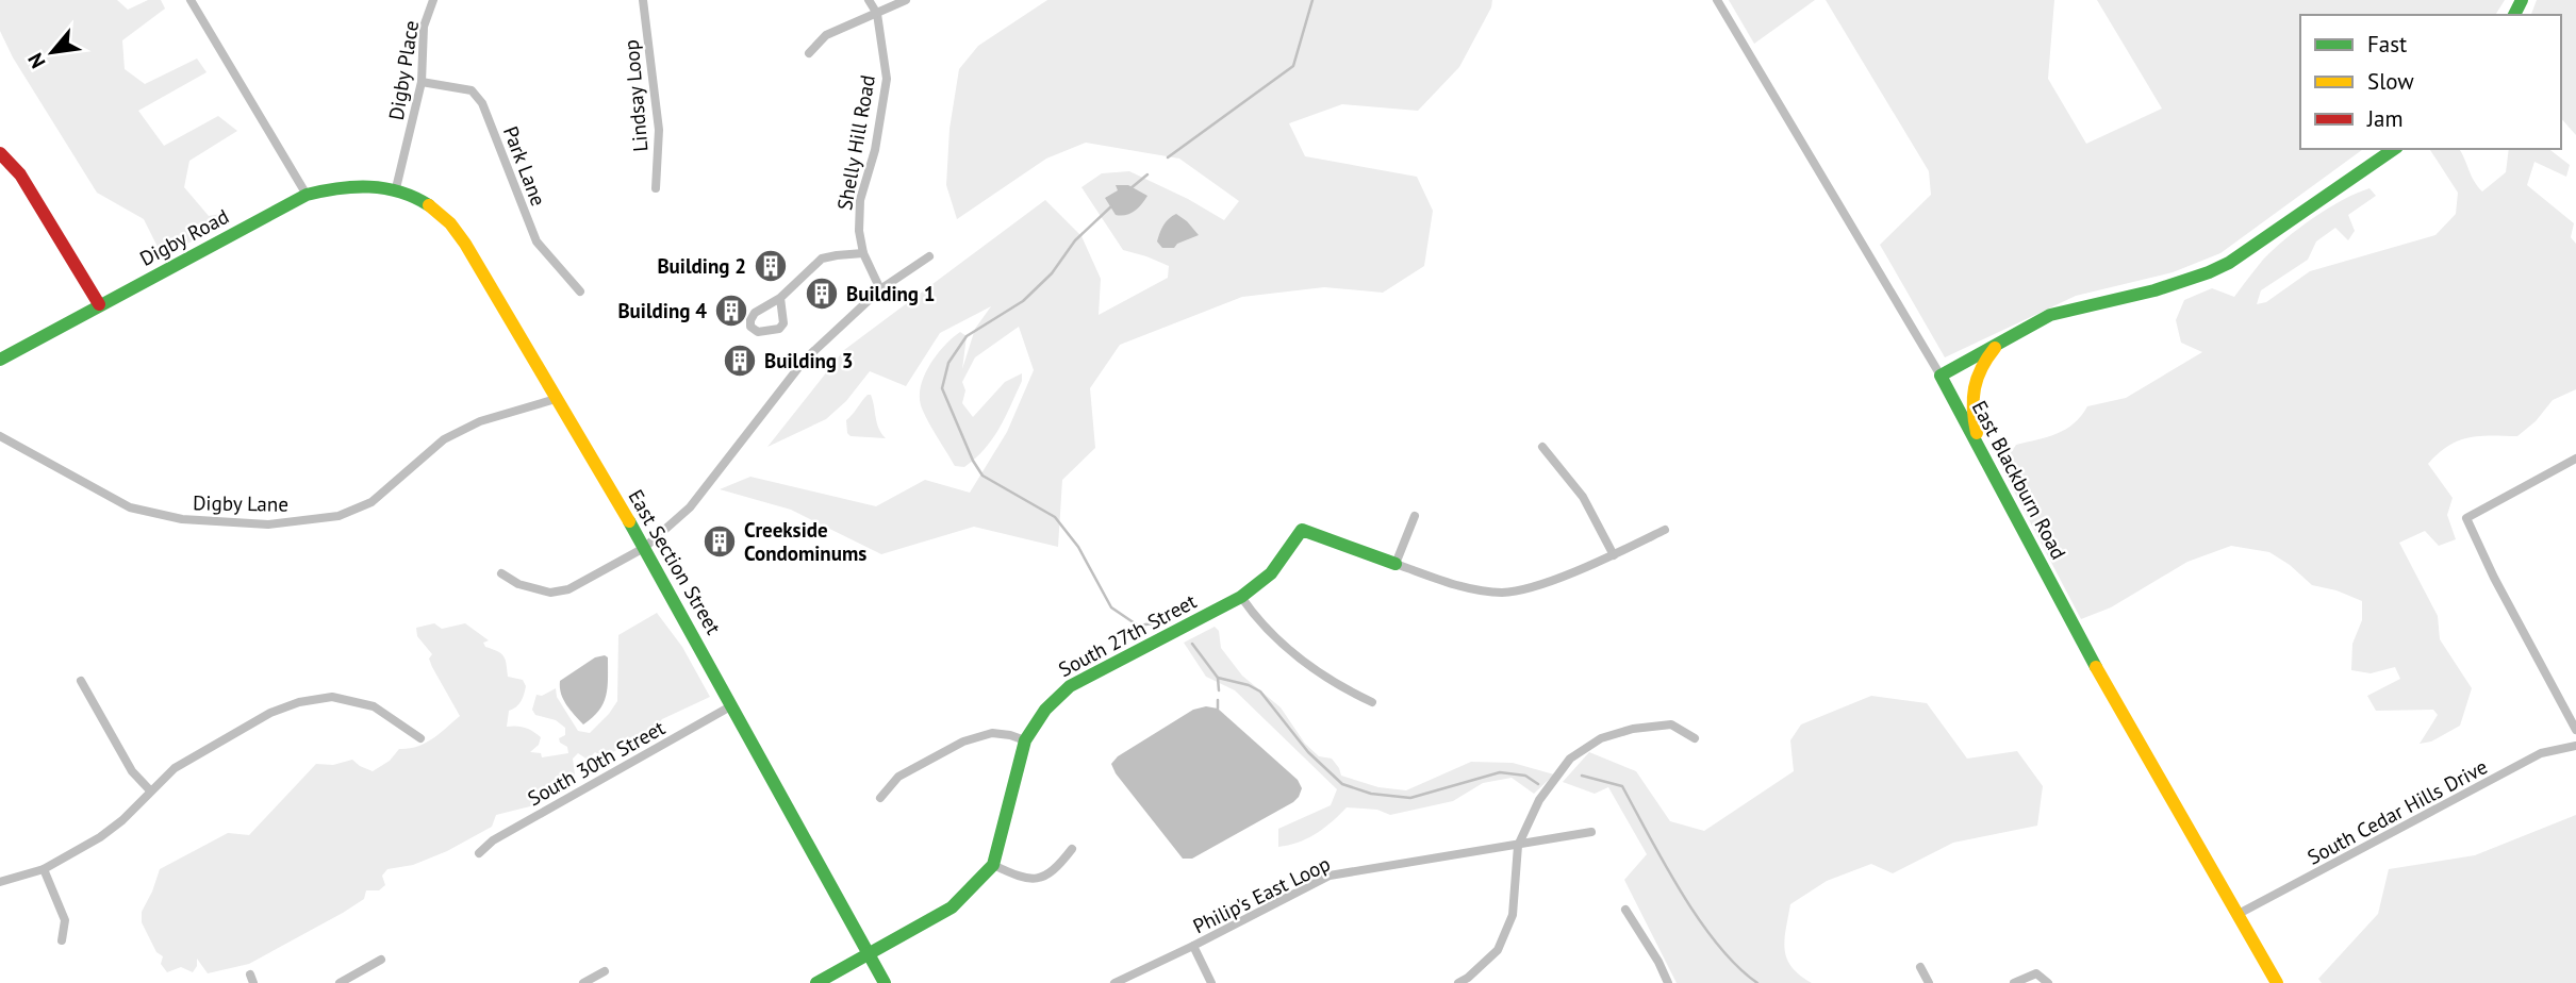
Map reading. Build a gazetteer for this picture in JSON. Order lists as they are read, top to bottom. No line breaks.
{"streets":{"street":["Digby Place","Lindsay Loop","Shelly Hill Road","Park Lane","Digby Road","East Blackburn Road","Digby Lane","East Section Street","South 27th Street","South 30th Street","South Cedar Hills Drive","Philip's East Loop"]},"crossings":[["Digby Place","Park Lane"],["Digby Place","Digby Road"],["Digby Place","East Section Street"],["Digby Road","East Section Street"],["East Blackburn Road","South Cedar Hills Drive"],["Digby Lane","East Section Street"],["East Section Street","South 27th Street"],["East Section Street","South 30th Street"]],"places":{"building":["Building 2","Building 1","Building 4","Building 3","Creekside Condominums"]},"legend":["Fast","Slow","Jam"],"north":"bottom left"}
